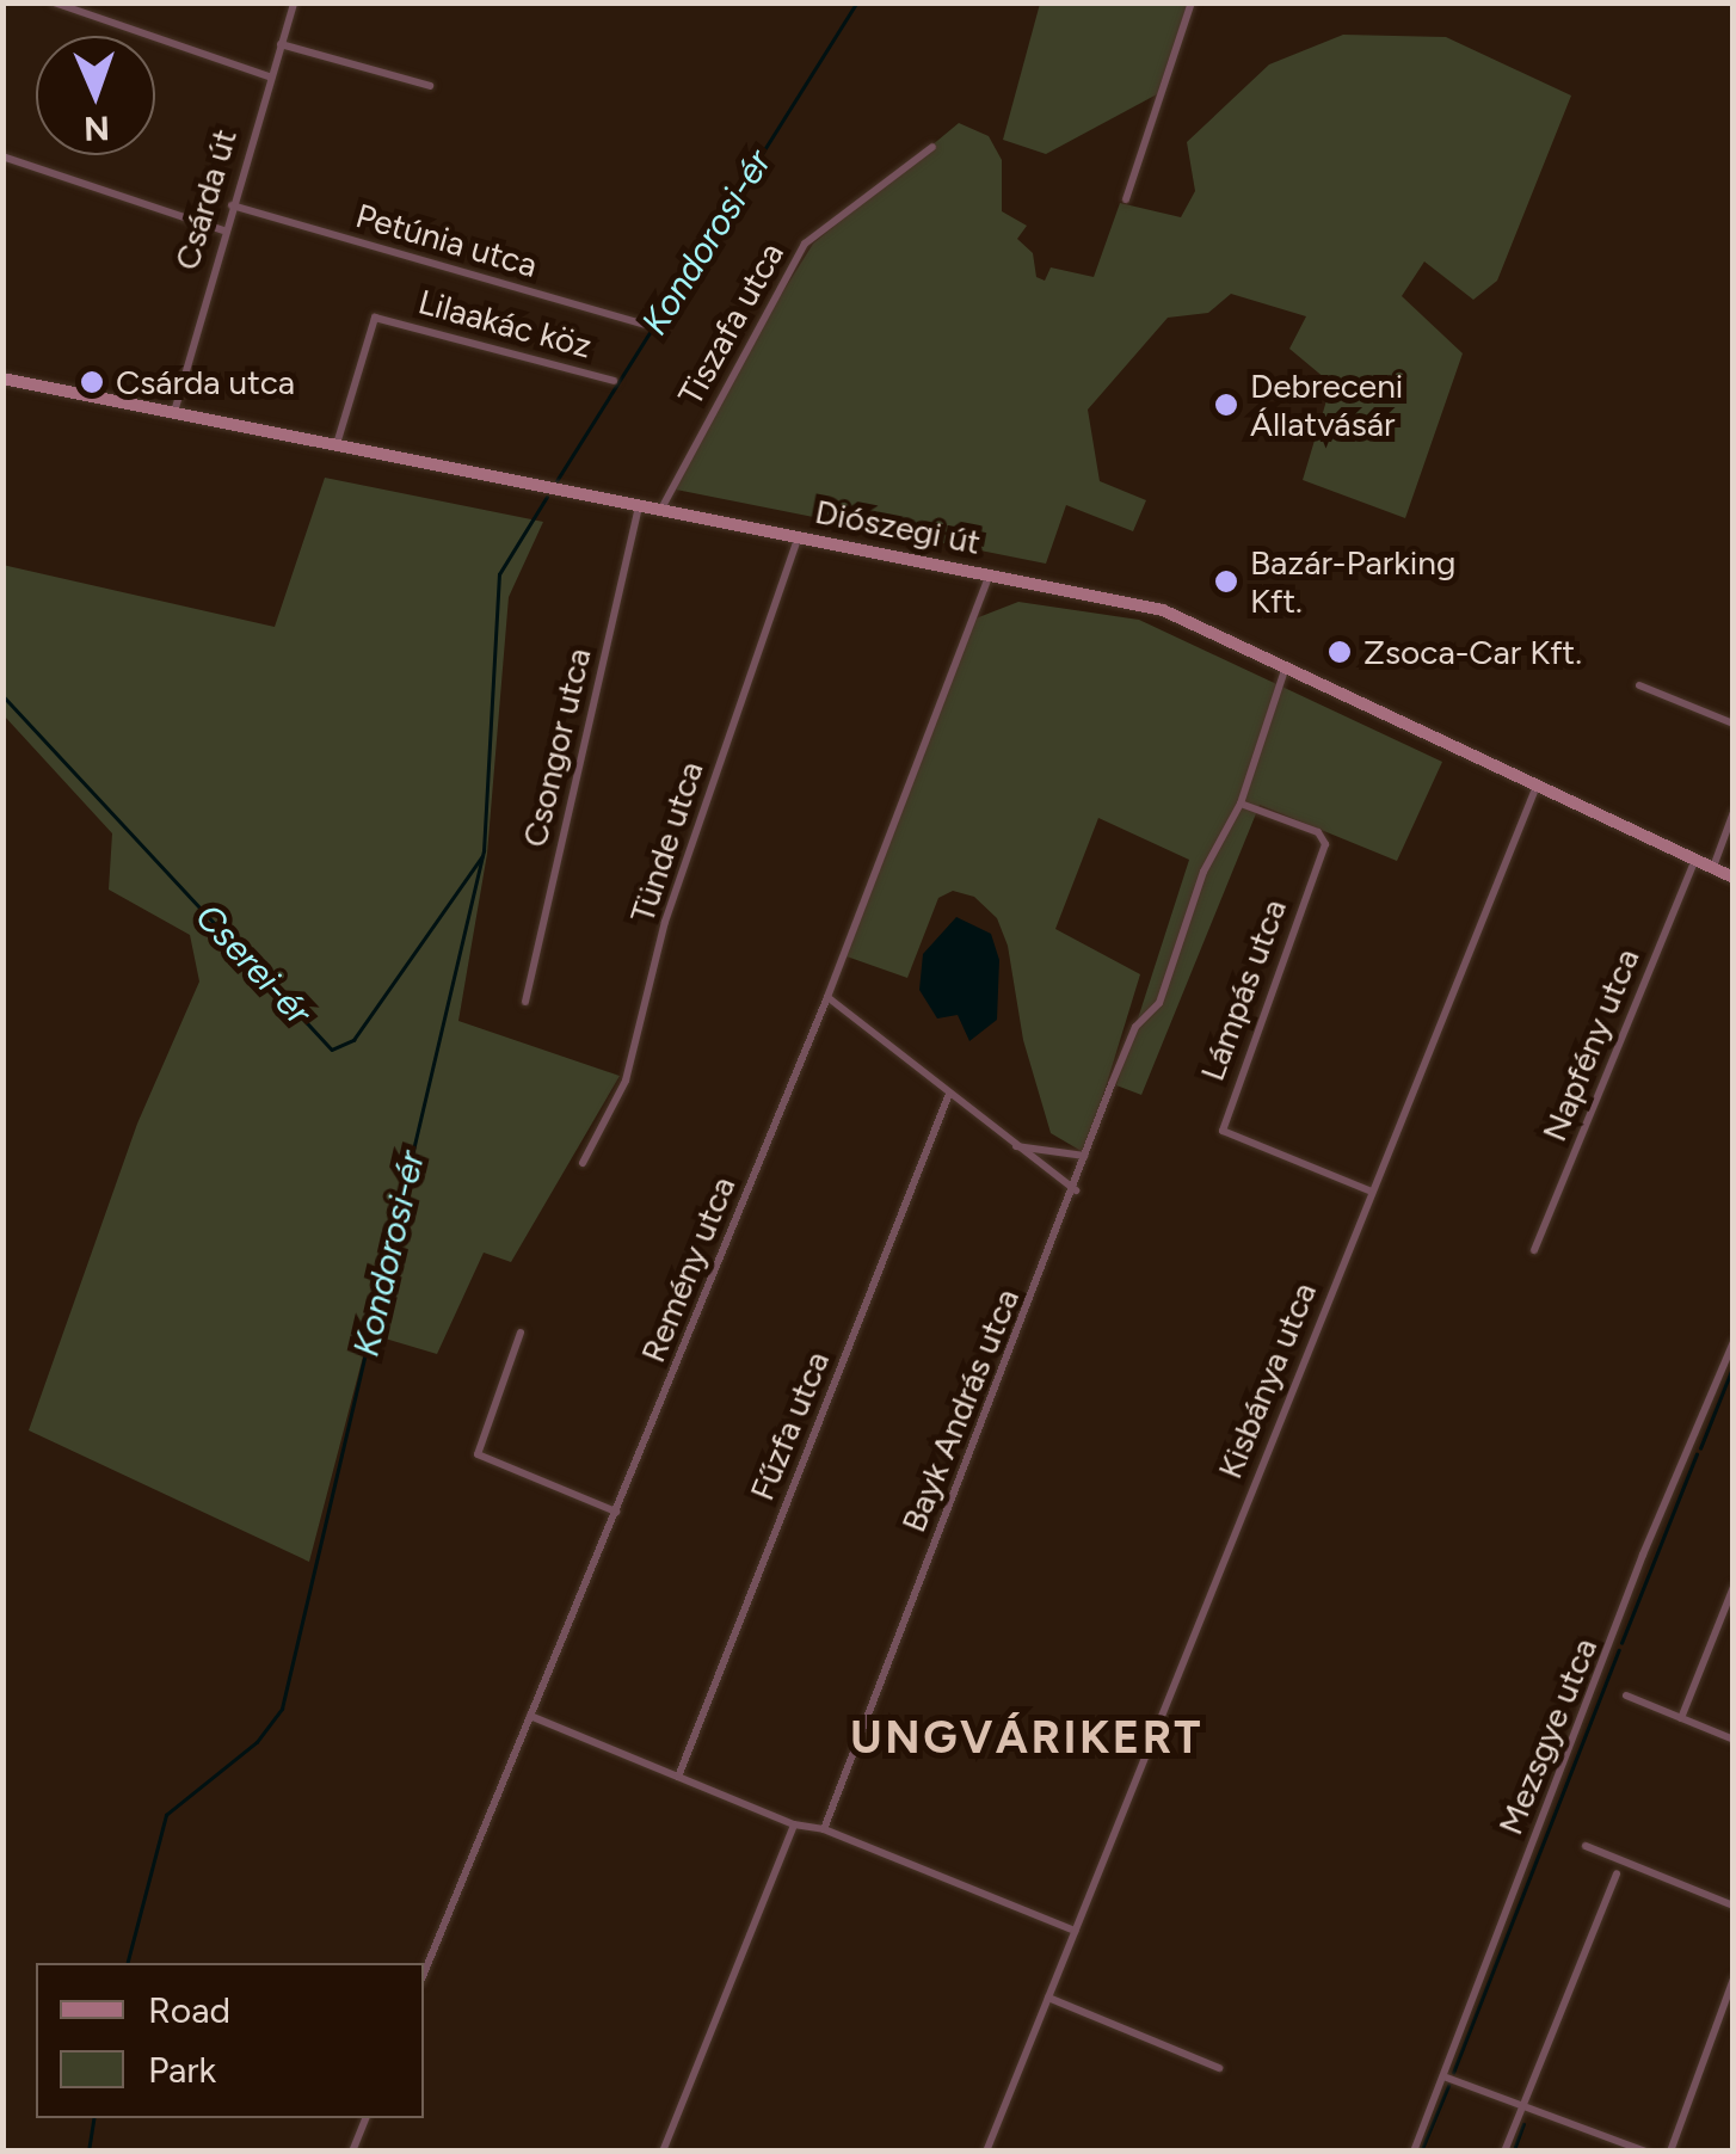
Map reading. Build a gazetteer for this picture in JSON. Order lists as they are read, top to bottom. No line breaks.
{"streets":{"main road":["Diószegi út"],"street":["Csárda út","Petúnia utca","Lilaakác köz","Tiszafa utca","Csongor utca","Tünde utca","Lámpás utca","Napfény utca","Remény utca","Kisbánya utca","Bayk András utca","Fűzfa utca","Mezsgye utca"]},"crossings":[["Csárda út","Petúnia utca"],["Csárda út","Diószegi út"],["Lilaakác köz","Diószegi út"],["Tiszafa utca","Diószegi út"],["Diószegi út","Csongor utca"],["Diószegi út","Tünde utca"],["Diószegi út","Napfény utca"],["Diószegi út","Remény utca"],["Diószegi út","Kisbánya utca"],["Diószegi út","Bayk András utca"],["Lámpás utca","Kisbánya utca"],["Lámpás utca","Bayk András utca"]],"districts":["UNGVÁRIKERT"],"water":["Kondorosi-ér","Cserei-ér"],"places":["Csárda utca","Debreceni Állatvásár","Bazár-Parking Kft.","Zsoca-Car Kft."],"legend":["Road","Park"],"north":"bottom"}
